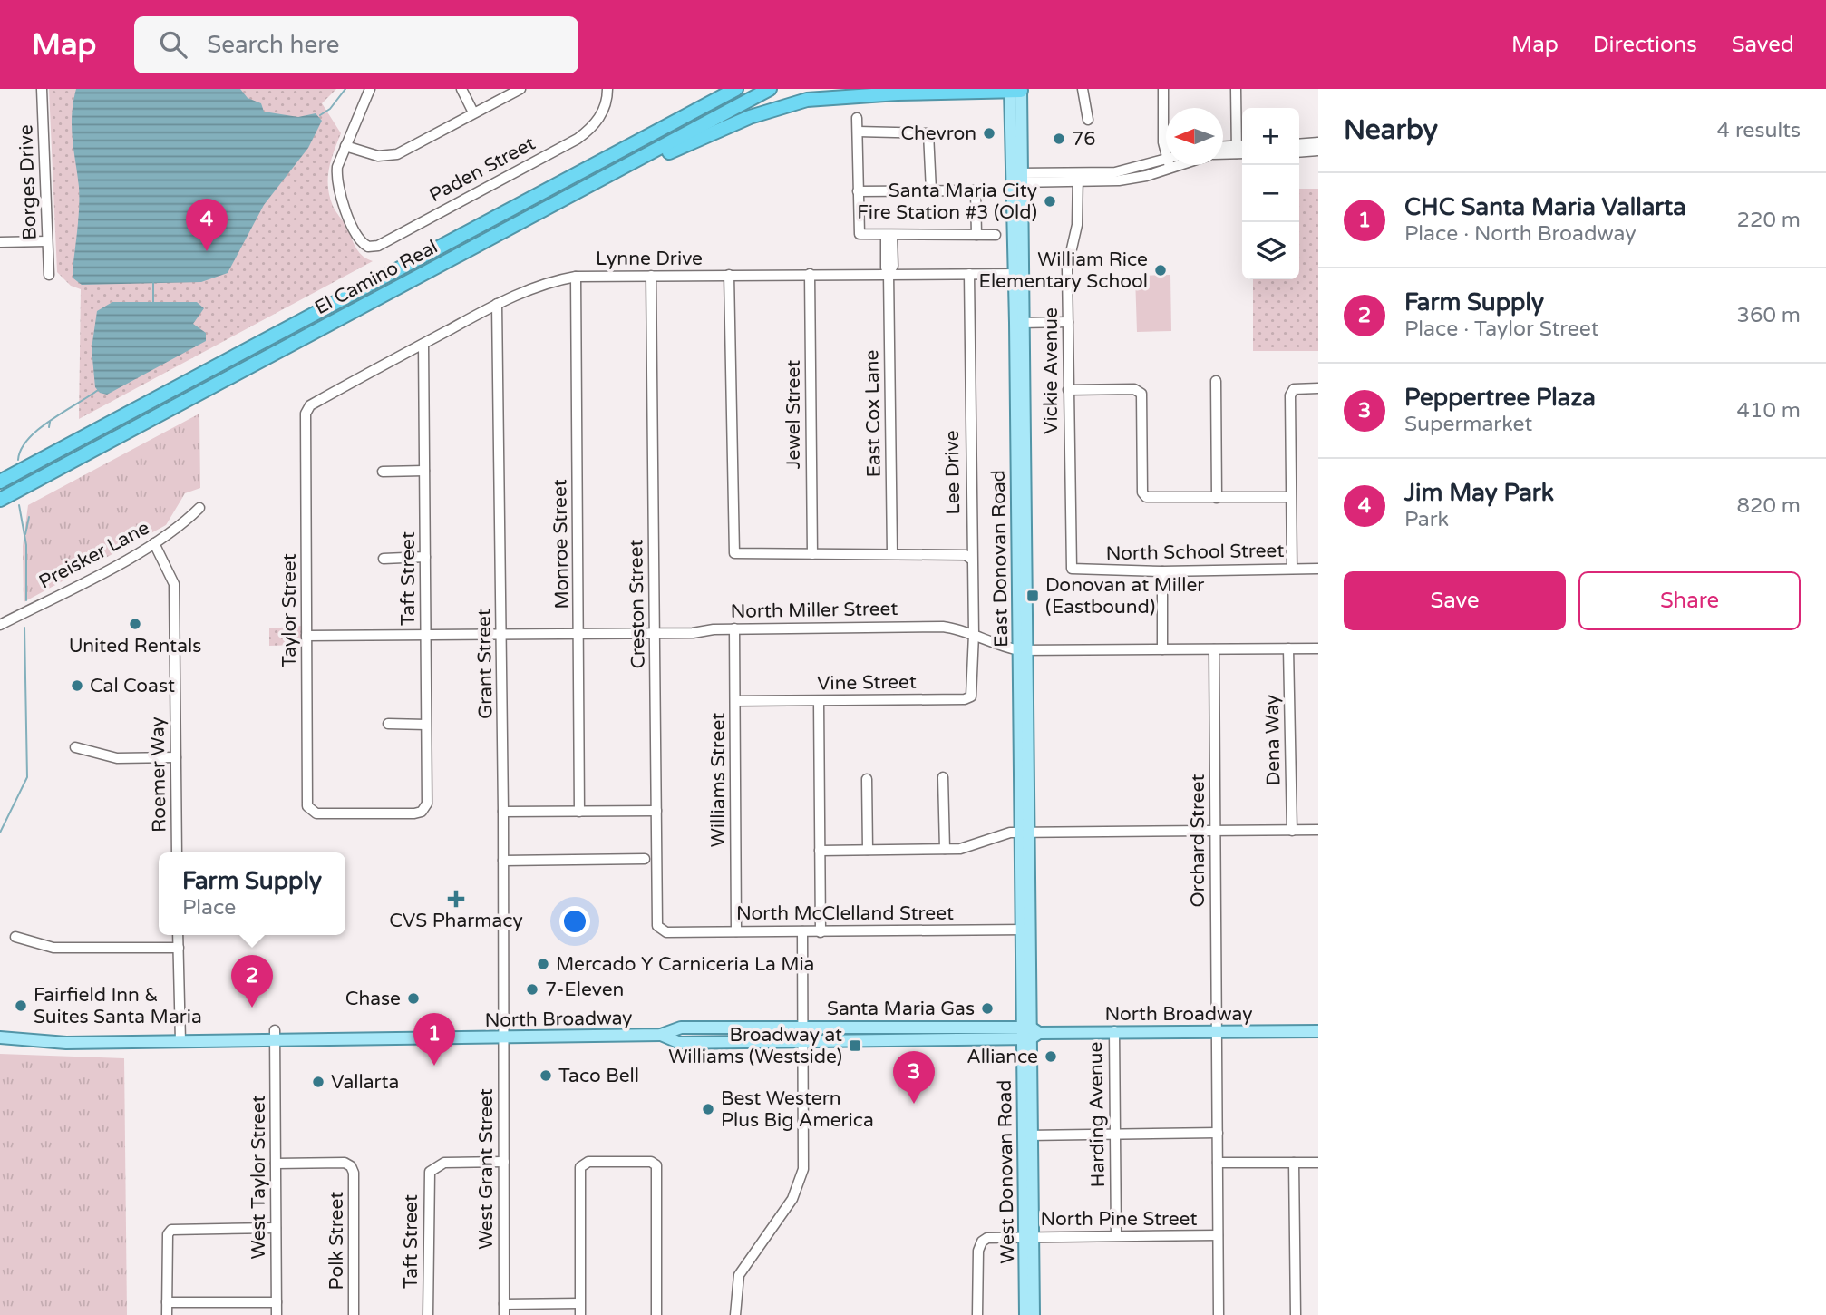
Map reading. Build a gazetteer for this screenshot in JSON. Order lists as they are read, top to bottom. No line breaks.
{"streets":{"highway":["El Camino Real"],"main road":["East Donovan Road","North Broadway","West Donovan Road"],"street":["Paden Street","Borges Drive","Lynne Drive","Vickie Avenue","East Cox Lane","Jewel Street","Lee Drive","Monroe Street","North School Street","Preisker Lane","Taft Street","Creston Street","Taylor Street","North Miller Street","Grant Street","Vine Street","Dena Way","Roemer Way","Williams Street","Orchard Street","North McClelland Street","Harding Avenue","West Grant Street","West Taylor Street","North Pine Street","Polk Street"]},"crossings":[["Lynne Drive","East Cox Lane"],["Lynne Drive","Jewel Street"],["Lynne Drive","Lee Drive"],["Lynne Drive","Monroe Street"],["Lynne Drive","East Donovan Road"],["Lynne Drive","Taft Street"],["Lynne Drive","Creston Street"],["Lynne Drive","Taylor Street"],["Lynne Drive","Grant Street"],["Vickie Avenue","North School Street"],["Lee Drive","North Miller Street"],["Lee Drive","Vine Street"],["Monroe Street","North Miller Street"],["Preisker Lane","Roemer Way"],["East Donovan Road","North Miller Street"],["East Donovan Road","North McClelland Street"],["East Donovan Road","North Broadway"],["East Donovan Road","West Donovan Road"],["Taft Street","Taylor Street"],["Taft Street","North Miller Street"],["Taft Street","West Grant Street"],["Creston Street","North Miller Street"],["Creston Street","North McClelland Street"],["Taylor Street","North Miller Street"],["North Miller Street","Grant Street"],["North Miller Street","Dena Way"],["North Miller Street","Williams Street"],["North Miller Street","Orchard Street"],["Grant Street","West Grant Street"],["Vine Street","Williams Street"],["Williams Street","North McClelland Street"],["Orchard Street","North Broadway"],["Orchard Street","North Pine Street"],["North Broadway","Harding Avenue"],["North Broadway","West Grant Street"],["North Broadway","West Donovan Road"],["North Broadway","West Taylor Street"],["Harding Avenue","North Pine Street"],["West Donovan Road","North Pine Street"],["West Taylor Street","Polk Street"]],"places":{"other":["Chevron","76","Santa Maria City Fire Station #3 (Old)","William Rice Elementary School","United Rentals","Cal Coast","Mercado Y Carniceria La Mia","7-Eleven","Chase","Fairfield Inn & Suites Santa Maria","Santa Maria Gas","Alliance","Taco Bell","Vallarta","Best Western Plus Big America"],"transit":["Donovan at Miller (Eastbound)","Broadway at Williams (Westside)"],"health":["CVS Pharmacy"]},"north":"left","page":{"header":"Map","search":"Search here","nav":["Map","Directions","Saved"],"heading":["Nearby","4 results"],"map_buttons":["+","−"],"list":[{"mark":"1","name":"CHC Santa Maria Vallarta","note":"Place · North Broadway","value":"220 m"},{"mark":"2","name":"Farm Supply","note":"Place · Taylor Street","value":"360 m"},{"mark":"3","name":"Peppertree Plaza","note":"Supermarket","value":"410 m"},{"mark":"4","name":"Jim May Park","note":"Park","value":"820 m"}],"pins":["4","2","1","3"],"buttons":["Save","Share"],"popup":["Farm Supply","Place"]}}
